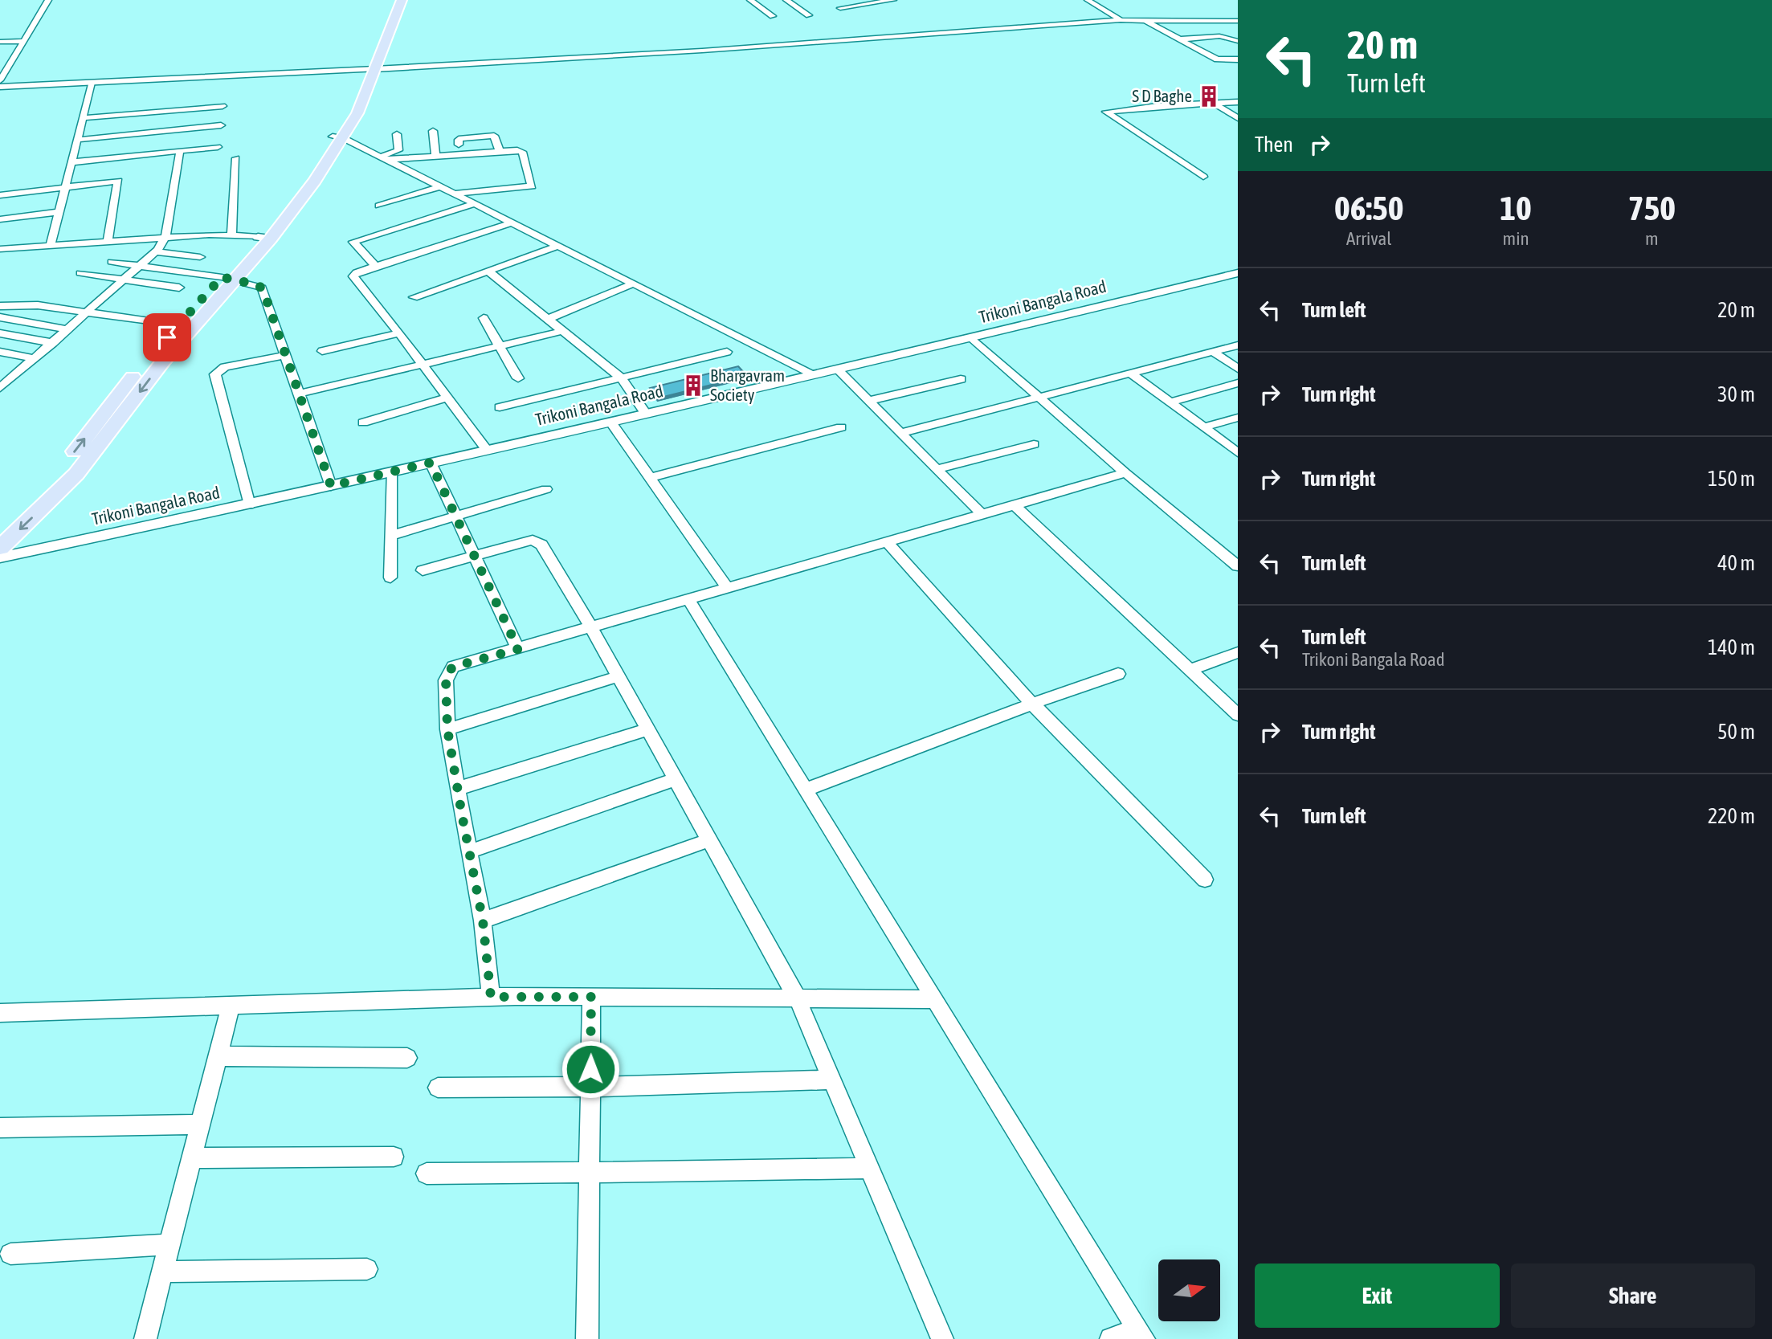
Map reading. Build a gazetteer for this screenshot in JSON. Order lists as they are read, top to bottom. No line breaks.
{"streets":{"street":["Trikoni Bangala Road"]},"places":{"building":["S D Baghe","Bhargavram Society"]},"north":"right","page":{"turn":["20 m","Turn left"],"then":"Then","eta":["06:50","Arrival","10","min","750","m"],"list":[{"name":"Turn left","value":"20 m"},{"name":"Turn right","value":"30 m"},{"name":"Turn right","value":"150 m"},{"name":"Turn left","value":"40 m"},{"name":"Turn left","note":"Trikoni Bangala Road","value":"140 m"},{"name":"Turn right","value":"50 m"},{"name":"Turn left","value":"220 m"}],"buttons":["Exit","Share"]}}
